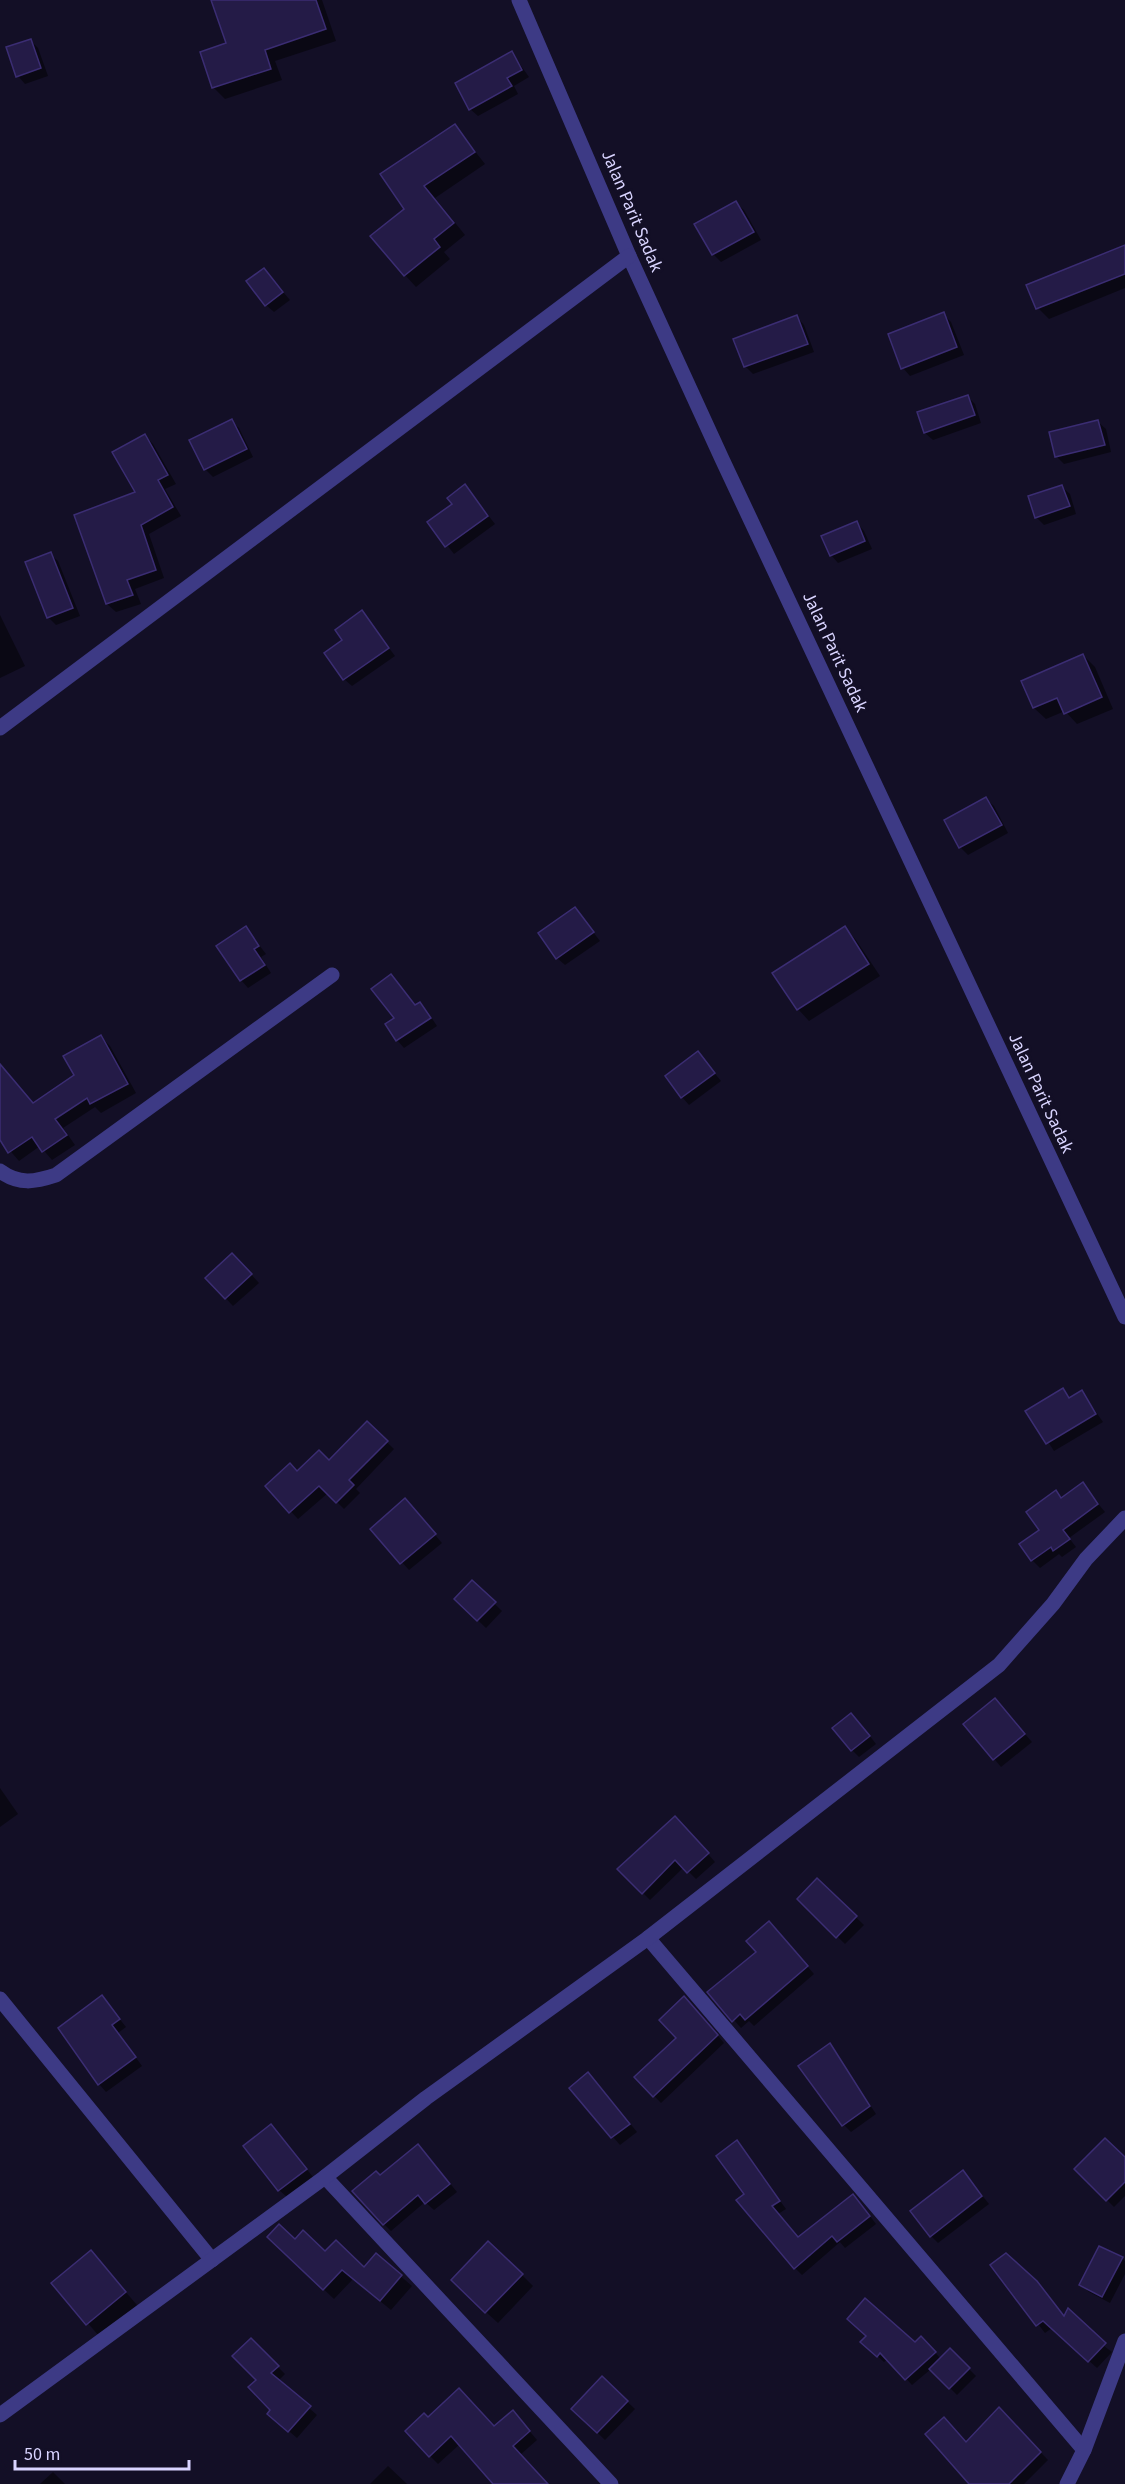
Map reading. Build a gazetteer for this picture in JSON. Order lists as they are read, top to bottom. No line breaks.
{"streets":{"street":["Jalan Parit Sadak"]},"scale_bar":"50 m"}
